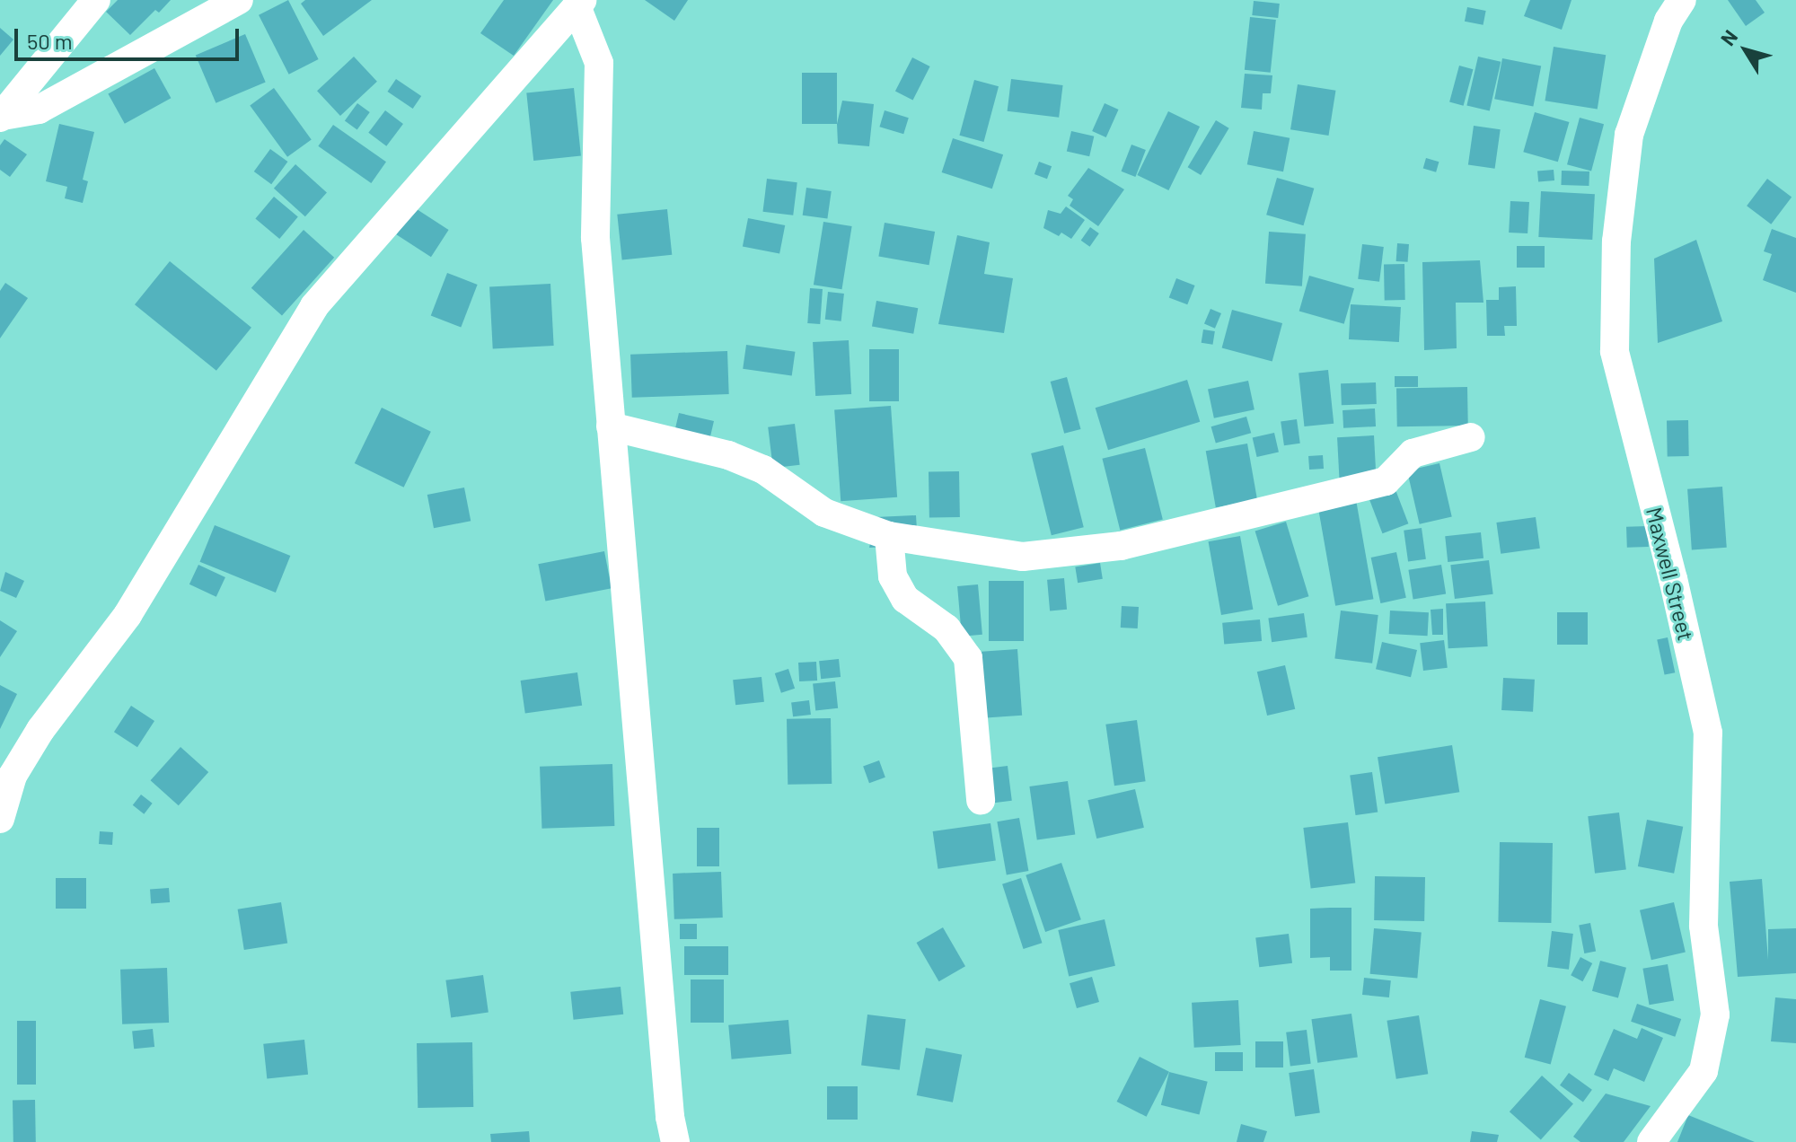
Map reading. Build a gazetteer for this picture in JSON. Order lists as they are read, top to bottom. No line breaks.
{"streets":{"street":["Maxwell Street"]},"scale_bar":"50 m","north":"top left"}
